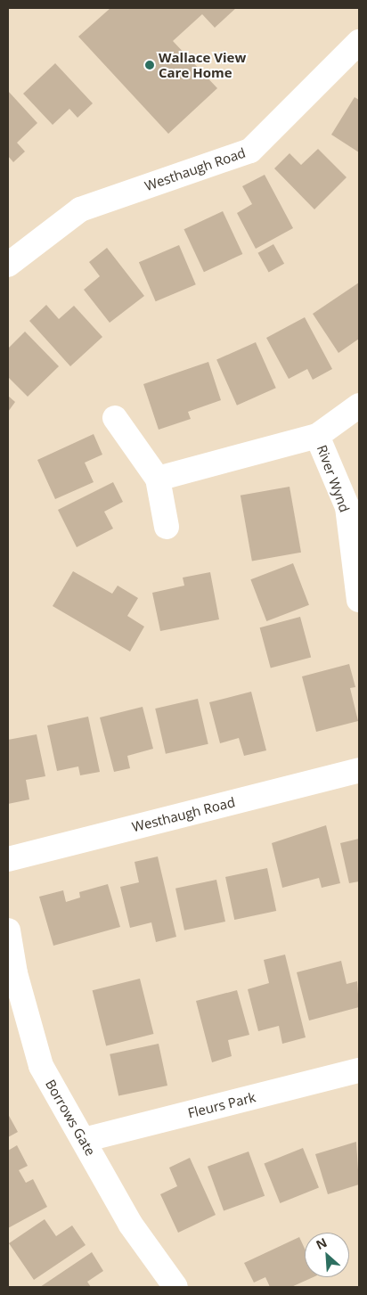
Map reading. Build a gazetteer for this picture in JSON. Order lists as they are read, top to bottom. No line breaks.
{"streets":{"street":["Westhaugh Road","River Wynd","Fleurs Park","Borrows Gate"]},"crossings":[["Fleurs Park","Borrows Gate"]],"places":["Wallace View Care Home"],"north":"top left"}
